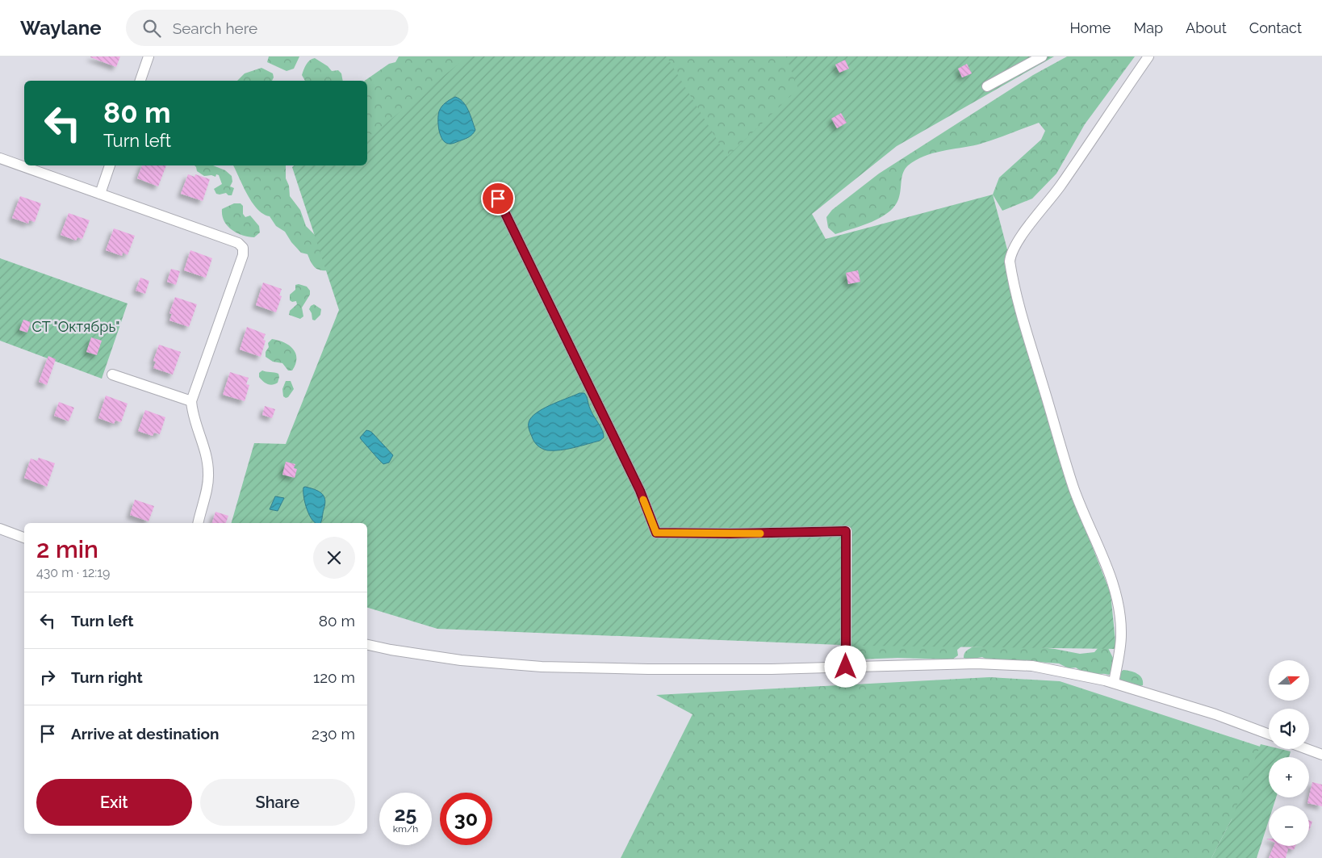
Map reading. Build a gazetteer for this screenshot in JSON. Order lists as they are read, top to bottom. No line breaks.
{"parks":["СТ \"Октябрь\""],"north":"right","page":{"header":"Waylane","search":"Search here","nav":["Home","Map","About","Contact"],"turn":["80 m","Turn left"],"heading":["2 min","430 m · 12:19"],"list":[{"name":"Turn left","value":"80 m"},{"name":"Turn right","value":"120 m"},{"name":"Arrive at destination","value":"230 m"}],"map_buttons":["+","−"],"buttons":["Exit","Share"],"speed":"25 km/h","limit":"30"}}
